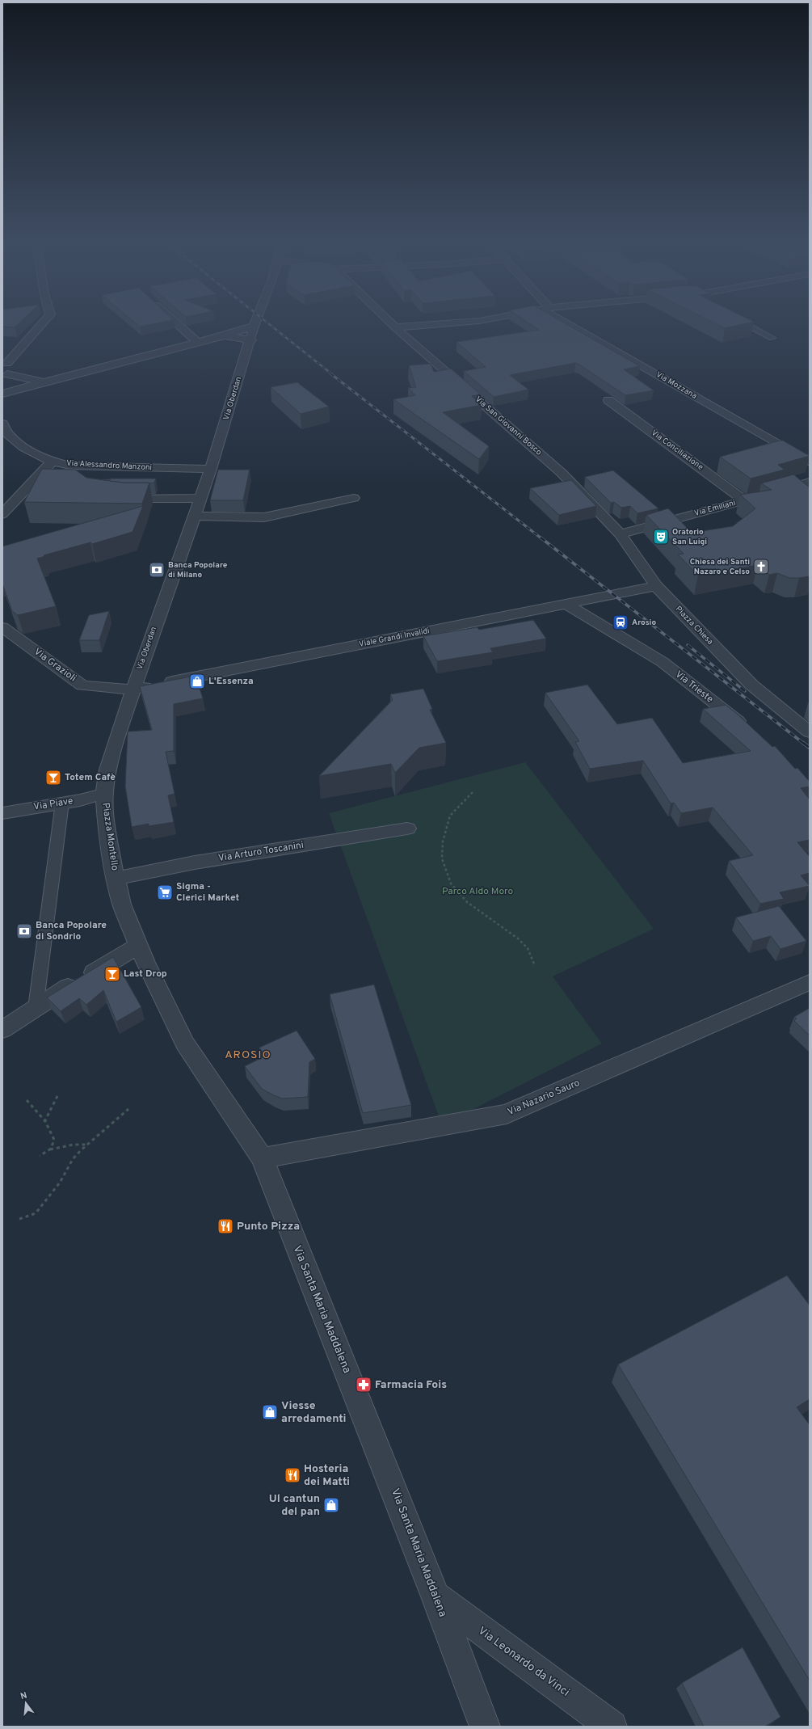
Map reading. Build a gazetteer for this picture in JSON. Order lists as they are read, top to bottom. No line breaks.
{"streets":{"street":["Via Mozzana","Via Oberdan","Via San Giovanni Bosco","Via Conciliazione","Via Alessandro Manzoni","Via Emiliani","Piazza Chiesa","Viale Grandi Invalidi","Via Grazioli","Via Trieste","Via Piave","Piazza Montello","Via Arturo Toscanini","Via Nazario Sauro","Via Santa Maria Maddalena","Via Leonardo da Vinci"]},"crossings":[["Via Oberdan","Via Alessandro Manzoni"],["Via Oberdan","Viale Grandi Invalidi"],["Via Oberdan","Via Grazioli"],["Via Oberdan","Piazza Montello"],["Via San Giovanni Bosco","Via Emiliani"],["Via San Giovanni Bosco","Piazza Chiesa"],["Via Conciliazione","Via Emiliani"],["Via Emiliani","Piazza Chiesa"],["Piazza Chiesa","Viale Grandi Invalidi"],["Viale Grandi Invalidi","Via Grazioli"],["Viale Grandi Invalidi","Via Trieste"],["Viale Grandi Invalidi","Piazza Montello"],["Via Grazioli","Piazza Montello"],["Via Piave","Piazza Montello"],["Piazza Montello","Via Arturo Toscanini"],["Piazza Montello","Via Santa Maria Maddalena"],["Via Nazario Sauro","Via Santa Maria Maddalena"],["Via Santa Maria Maddalena","Via Leonardo da Vinci"]],"districts":["AROSIO"],"parks":["Parco Aldo Moro"],"places":{"theatre":["Oratorio San Luigi"],"church":["Chiesa dei Santi Nazaro e Celso"],"bank":["Banca Popolare di Milano","Banca Popolare di Sondrio"],"station":["Arosio"],"shop":["L'Essenza","Viesse arredamenti","Ul cantun del pan"],"bar":["Totem Cafè","Last Drop"],"supermarket":["Sigma - Clerici Market"],"restaurant":["Punto Pizza","Hosteria dei Matti"],"pharmacy":["Farmacia Fois"]},"north":"top"}
